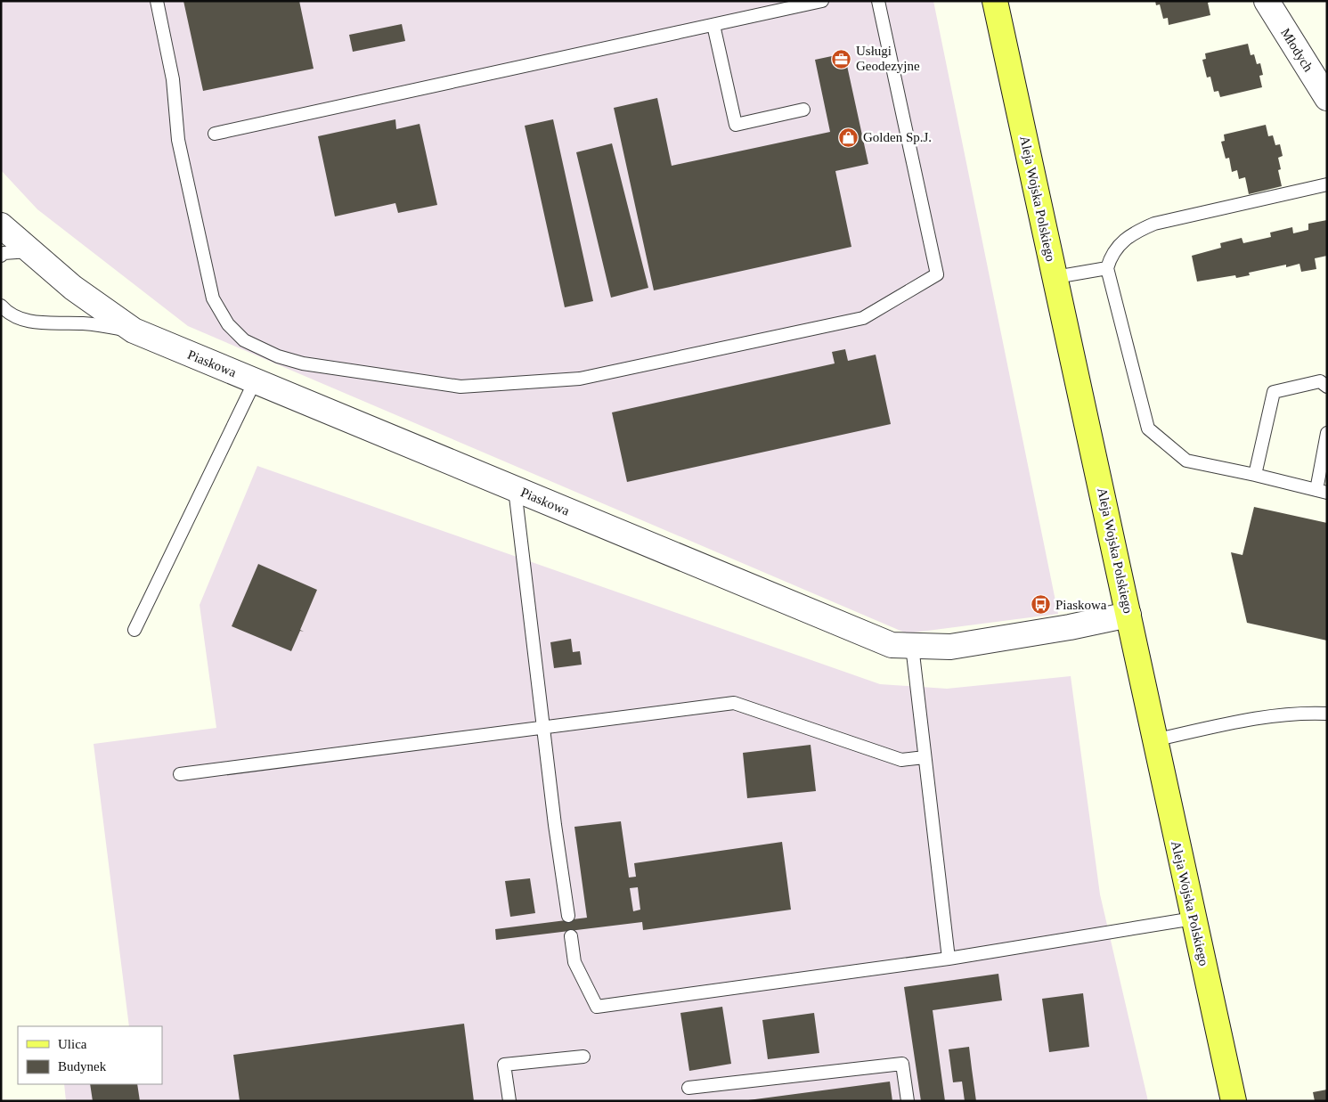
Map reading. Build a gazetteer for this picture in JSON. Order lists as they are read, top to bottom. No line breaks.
{"streets":{"main road":["Aleja Wojska Polskiego"],"street":["Młodych","Piaskowa"]},"crossings":[["Aleja Wojska Polskiego","Piaskowa"]],"places":{"office":["Usługi Geodezyjne"],"shop":["Golden Sp.J."],"bus stop":["Piaskowa"]},"legend":["Ulica","Budynek"]}
